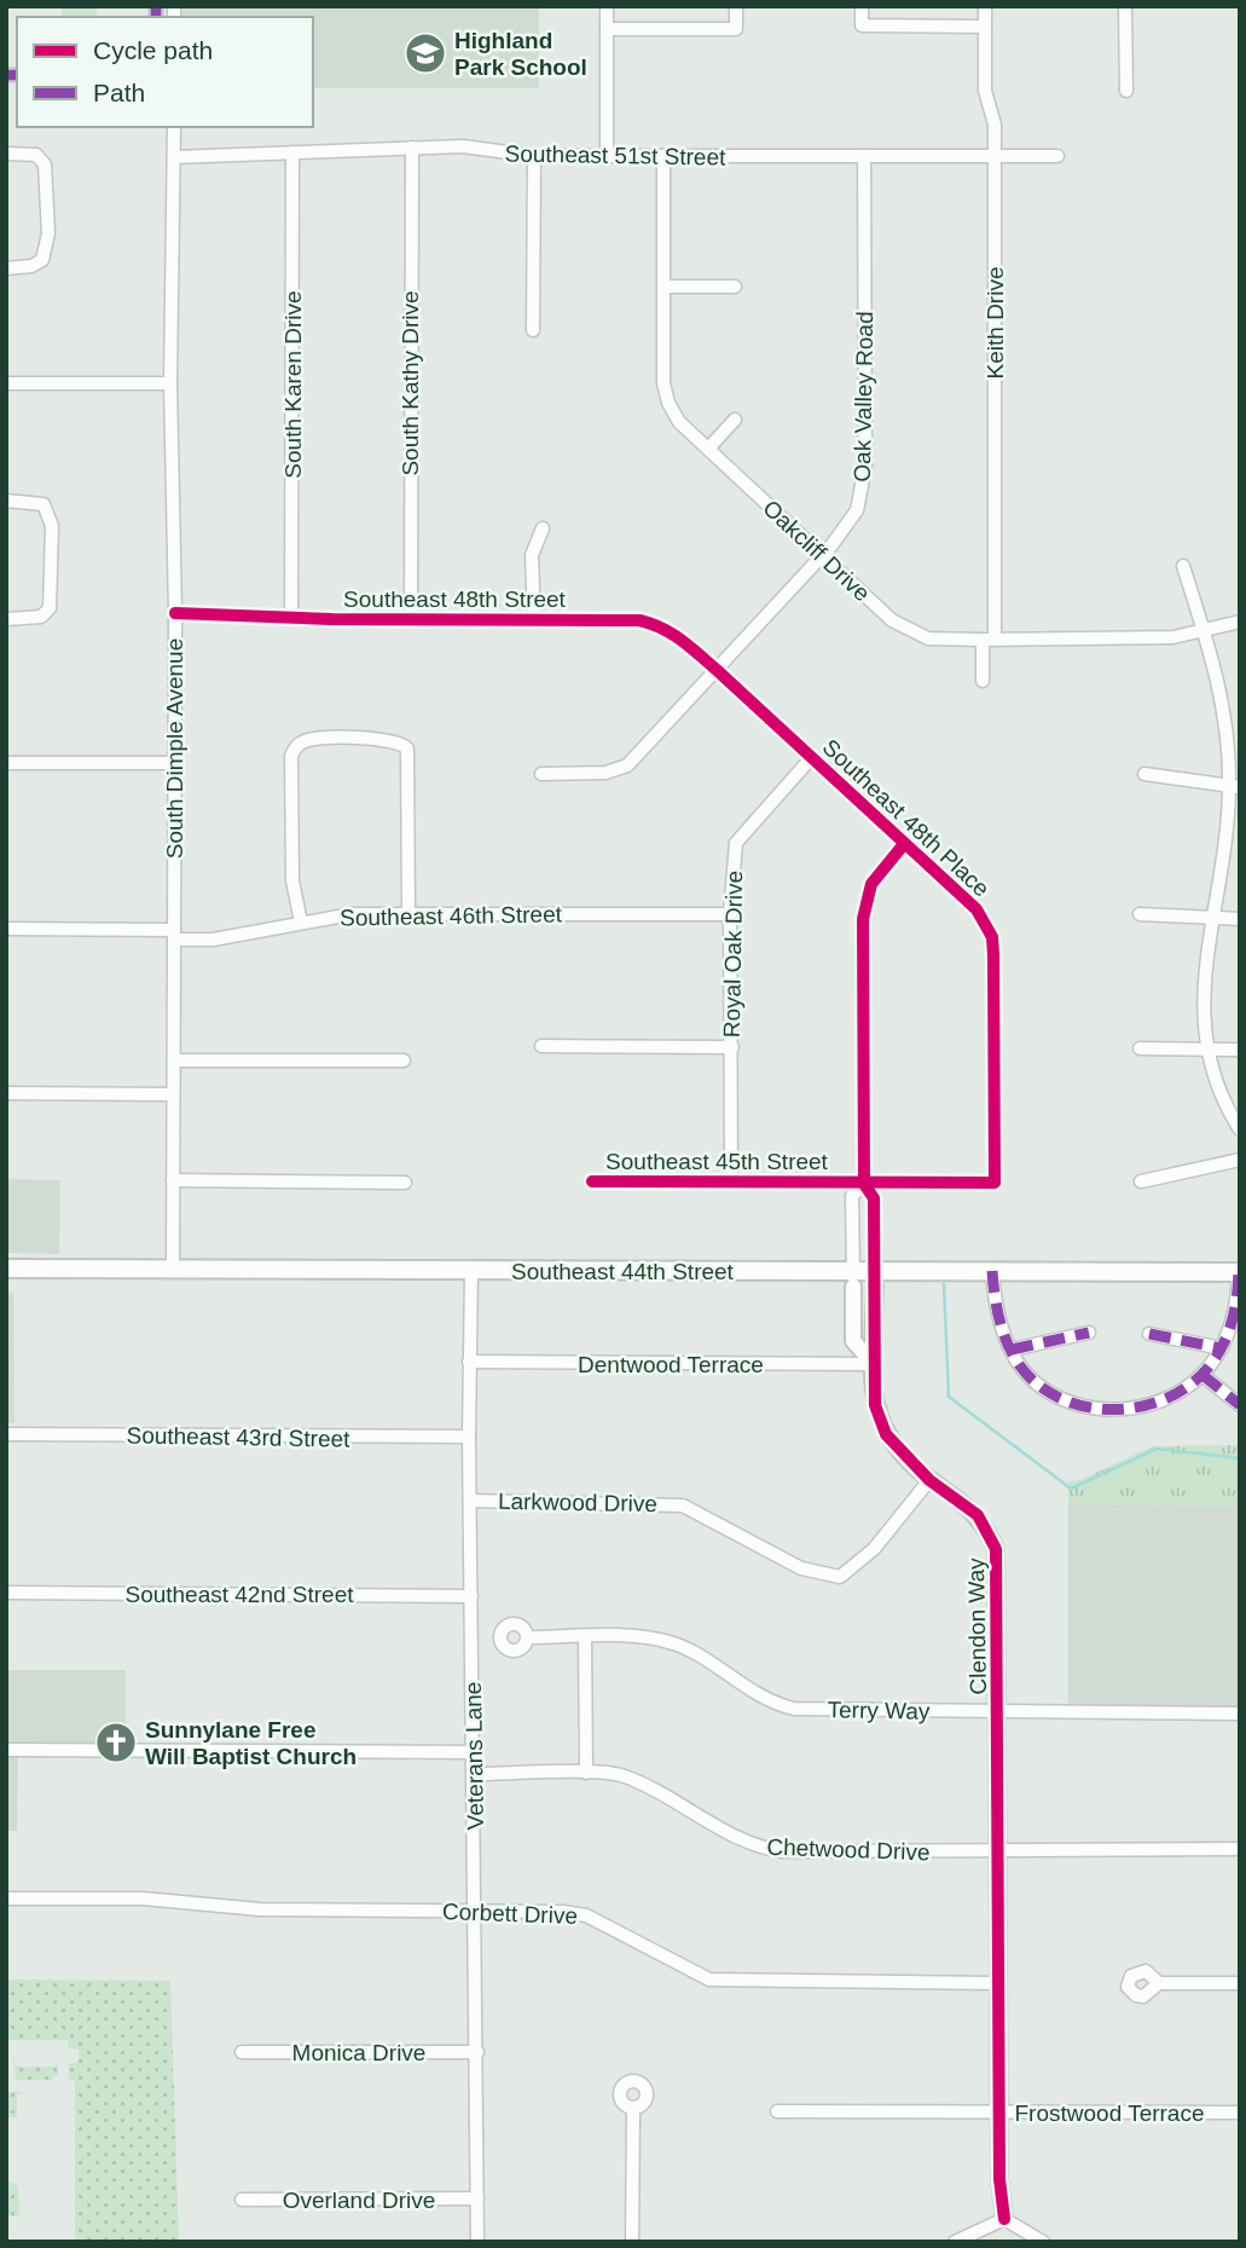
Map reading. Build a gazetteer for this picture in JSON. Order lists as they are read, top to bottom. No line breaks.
{"streets":{"main road":["Southeast 44th Street"],"street":["Southeast 51st Street","Keith Drive","South Kathy Drive","South Karen Drive","Oak Valley Road","Oakcliff Drive","Southeast 48th Street","South Dimple Avenue","Southeast 48th Place","Southeast 46th Street","Royal Oak Drive","Southeast 45th Street","Dentwood Terrace","Southeast 43rd Street","Larkwood Drive","Southeast 42nd Street","Clendon Way","Terry Way","Veterans Lane","Chetwood Drive","Corbett Drive","Monica Drive","Frostwood Terrace","Overland Drive"]},"crossings":[["Southeast 51st Street","Keith Drive"],["Southeast 51st Street","South Kathy Drive"],["Southeast 51st Street","South Karen Drive"],["Southeast 51st Street","Oak Valley Road"],["Southeast 51st Street","Oakcliff Drive"],["Southeast 51st Street","South Dimple Avenue"],["Keith Drive","Oakcliff Drive"],["South Kathy Drive","Southeast 48th Street"],["South Karen Drive","Southeast 48th Street"],["Oak Valley Road","Oakcliff Drive"],["Oak Valley Road","Southeast 48th Street"],["Oak Valley Road","Southeast 48th Place"],["Southeast 48th Street","South Dimple Avenue"],["Southeast 48th Street","Southeast 48th Place"],["South Dimple Avenue","Southeast 46th Street"],["South Dimple Avenue","Southeast 44th Street"],["Southeast 48th Place","Royal Oak Drive"],["Southeast 48th Place","Southeast 45th Street"],["Southeast 48th Place","Clendon Way"],["Southeast 46th Street","Royal Oak Drive"],["Royal Oak Drive","Southeast 45th Street"],["Southeast 45th Street","Clendon Way"],["Southeast 44th Street","Clendon Way"],["Southeast 44th Street","Veterans Lane"],["Dentwood Terrace","Clendon Way"],["Dentwood Terrace","Veterans Lane"],["Southeast 43rd Street","Veterans Lane"],["Larkwood Drive","Clendon Way"],["Larkwood Drive","Veterans Lane"],["Southeast 42nd Street","Veterans Lane"],["Clendon Way","Terry Way"],["Clendon Way","Chetwood Drive"],["Clendon Way","Corbett Drive"],["Clendon Way","Frostwood Terrace"],["Veterans Lane","Chetwood Drive"],["Veterans Lane","Corbett Drive"],["Veterans Lane","Monica Drive"],["Veterans Lane","Overland Drive"]],"places":{"school or university":["Highland Park School"],"church":["Sunnylane Free Will Baptist Church"]},"legend":["Cycle path","Path"]}
